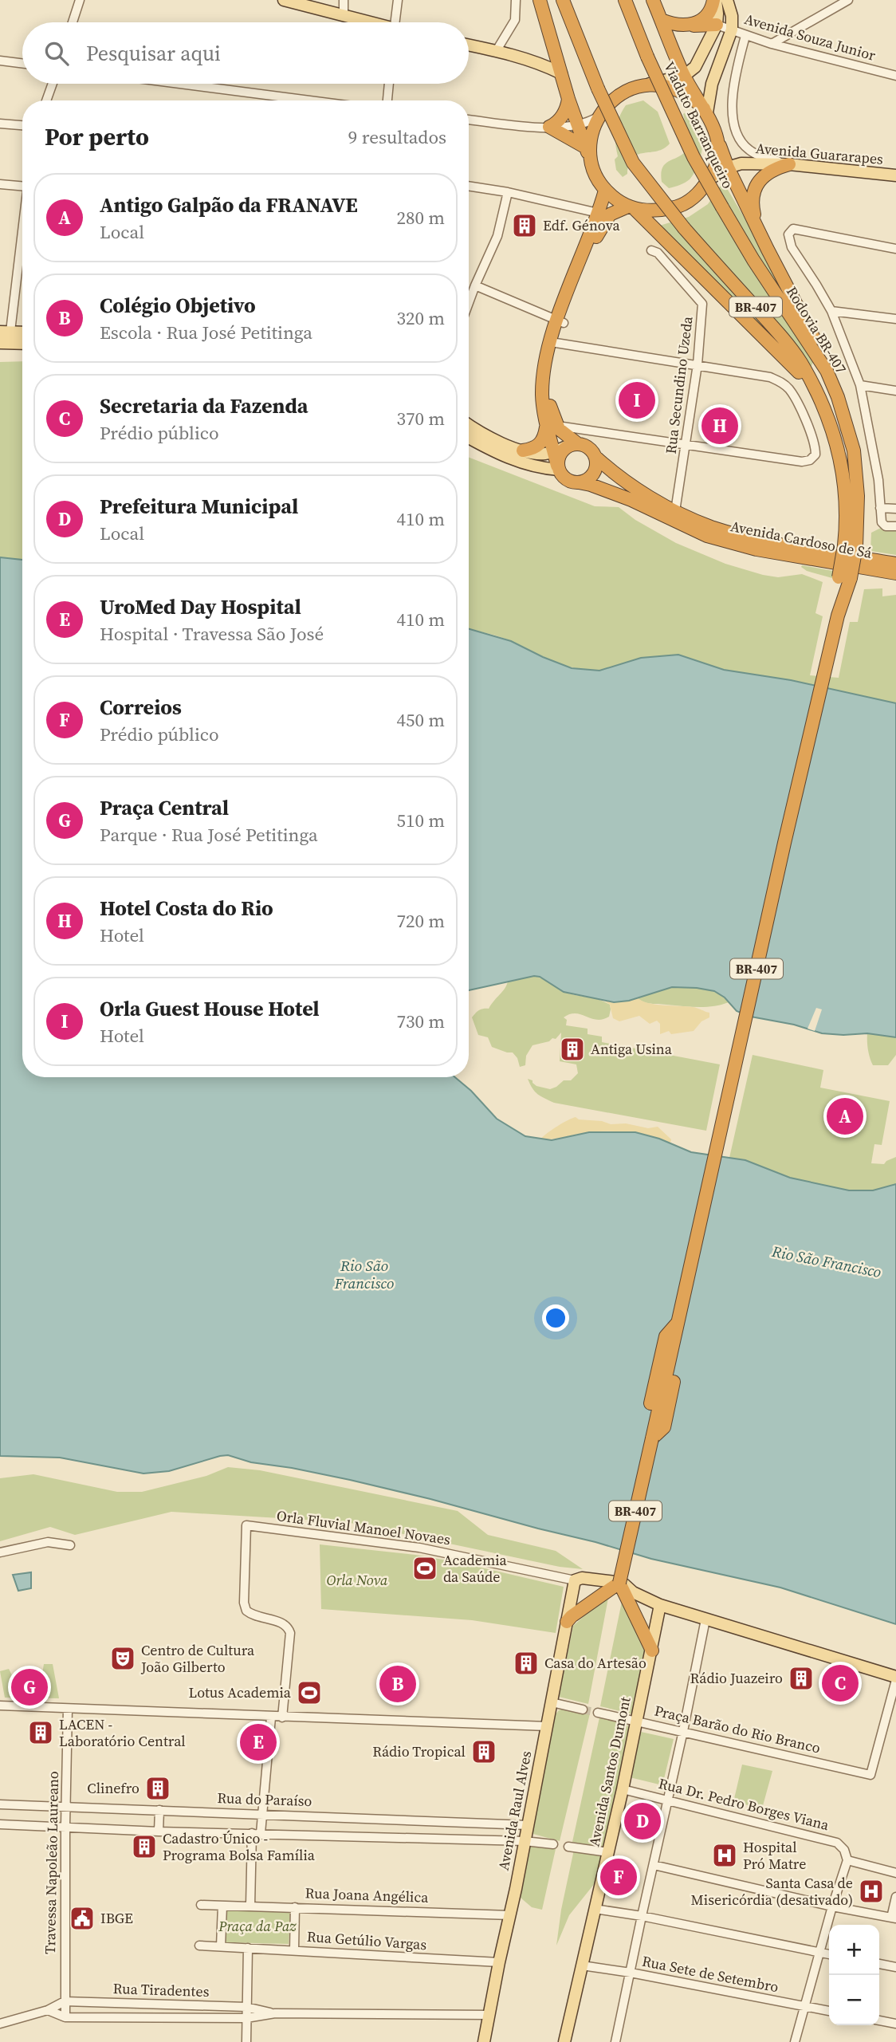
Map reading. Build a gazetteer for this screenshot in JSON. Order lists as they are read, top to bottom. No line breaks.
{"streets":{"highway":["Viaduto Barranqueiro","BR-407","Rodovia BR-407","Avenida Cardoso de Sá"],"main road":["Avenida Guararapes","Avenida Santos Dumont","Avenida Raul Alves"],"street":["Avenida Souza Junior","Rua Secundino Uzeda","Orla Fluvial Manoel Novaes","Praça Barão do Rio Branco","Rua do Paraíso","Rua Dr. Pedro Borges Viana","Travessa Napoleão Laureano","Rua Joana Angélica","Rua Getúlio Vargas","Rua Sete de Setembro","Rua Tiradentes"]},"crossings":[["Viaduto Barranqueiro","Rodovia BR-407"],["BR-407","Rodovia BR-407"],["Rua Secundino Uzeda","Avenida Cardoso de Sá"],["Orla Fluvial Manoel Novaes","Avenida Raul Alves"],["Praça Barão do Rio Branco","Avenida Santos Dumont"],["Avenida Santos Dumont","Rua Dr. Pedro Borges Viana"],["Avenida Santos Dumont","Rua Sete de Setembro"],["Rua do Paraíso","Avenida Raul Alves"],["Rua do Paraíso","Travessa Napoleão Laureano"],["Avenida Raul Alves","Rua Joana Angélica"],["Avenida Raul Alves","Rua Getúlio Vargas"],["Avenida Raul Alves","Rua Tiradentes"],["Travessa Napoleão Laureano","Rua Tiradentes"]],"water":["Rio São Francisco"],"parks":["Orla Nova","Praça da Paz"],"places":{"building":["Edf. Génova","Antiga Usina","Casa do Artesão","Rádio Juazeiro","LACEN - Laboratório Central","Rádio Tropical","Clinefro","Cadastro Único - Programa Bolsa Família"],"sports":["Academia da Saúde","Lotus Academia"],"theatre":["Centro de Cultura João Gilberto"],"hospital":["Hospital Pró Matre","Santa Casa de Misericórdia (desativado)"],"public building":["IBGE"]},"page":{"search":"Pesquisar aqui","heading":["Por perto","9 resultados"],"list":[{"mark":"A","name":"Antigo Galpão da FRANAVE","note":"Local","value":"280 m"},{"mark":"B","name":"Colégio Objetivo","note":"Escola · Rua José Petitinga","value":"320 m"},{"mark":"C","name":"Secretaria da Fazenda","note":"Prédio público","value":"370 m"},{"mark":"D","name":"Prefeitura Municipal","note":"Local","value":"410 m"},{"mark":"E","name":"UroMed Day Hospital","note":"Hospital · Travessa São José","value":"410 m"},{"mark":"F","name":"Correios","note":"Prédio público","value":"450 m"},{"mark":"G","name":"Praça Central","note":"Parque · Rua José Petitinga","value":"510 m"},{"mark":"H","name":"Hotel Costa do Rio","note":"Hotel","value":"720 m"},{"mark":"I","name":"Orla Guest House Hotel","note":"Hotel","value":"730 m"}],"pins":["I","H","A","C","B","G","E","D","F"],"map_buttons":["+","−"]}}
